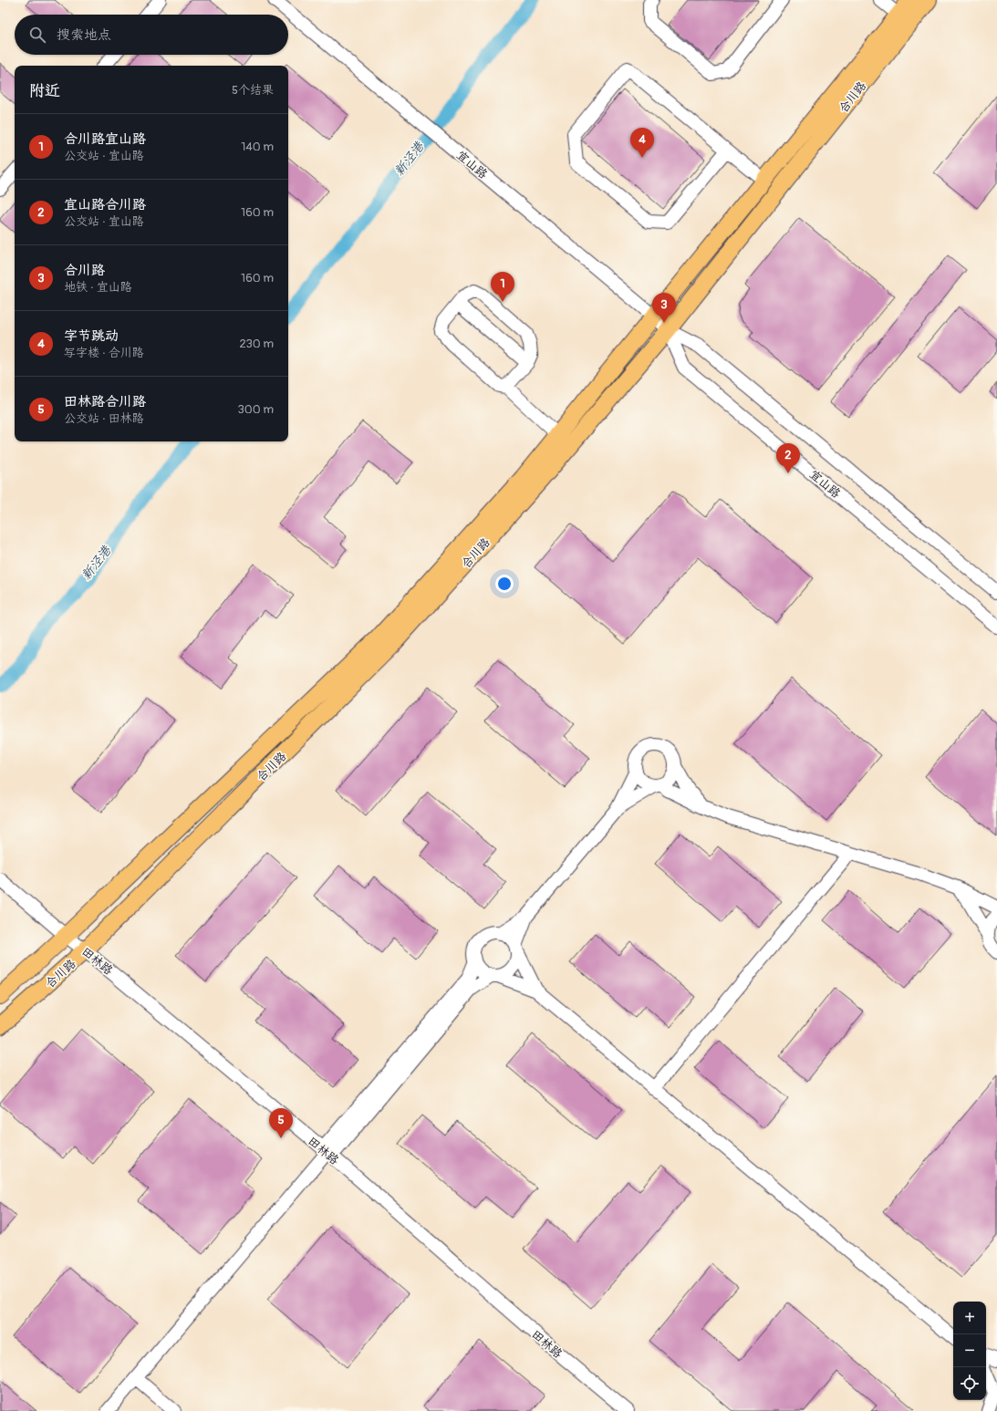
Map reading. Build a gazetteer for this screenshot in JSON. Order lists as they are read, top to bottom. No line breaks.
{"streets":{"main road":["合川路"],"street":["宜山路","田林路"]},"crossings":[["合川路","宜山路"],["合川路","田林路"]],"water":["新泾港"],"page":{"search":"搜索地点","heading":["附近","5个结果"],"list":[{"mark":"1","name":"合川路宜山路","note":"公交站 · 宜山路","value":"140 m"},{"mark":"2","name":"宜山路合川路","note":"公交站 · 宜山路","value":"160 m"},{"mark":"3","name":"合川路","note":"地铁 · 宜山路","value":"160 m"},{"mark":"4","name":"字节跳动","note":"写字楼 · 合川路","value":"230 m"},{"mark":"5","name":"田林路合川路","note":"公交站 · 田林路","value":"300 m"}],"pins":["4","1","3","2","5"],"map_buttons":["+","−"]}}
